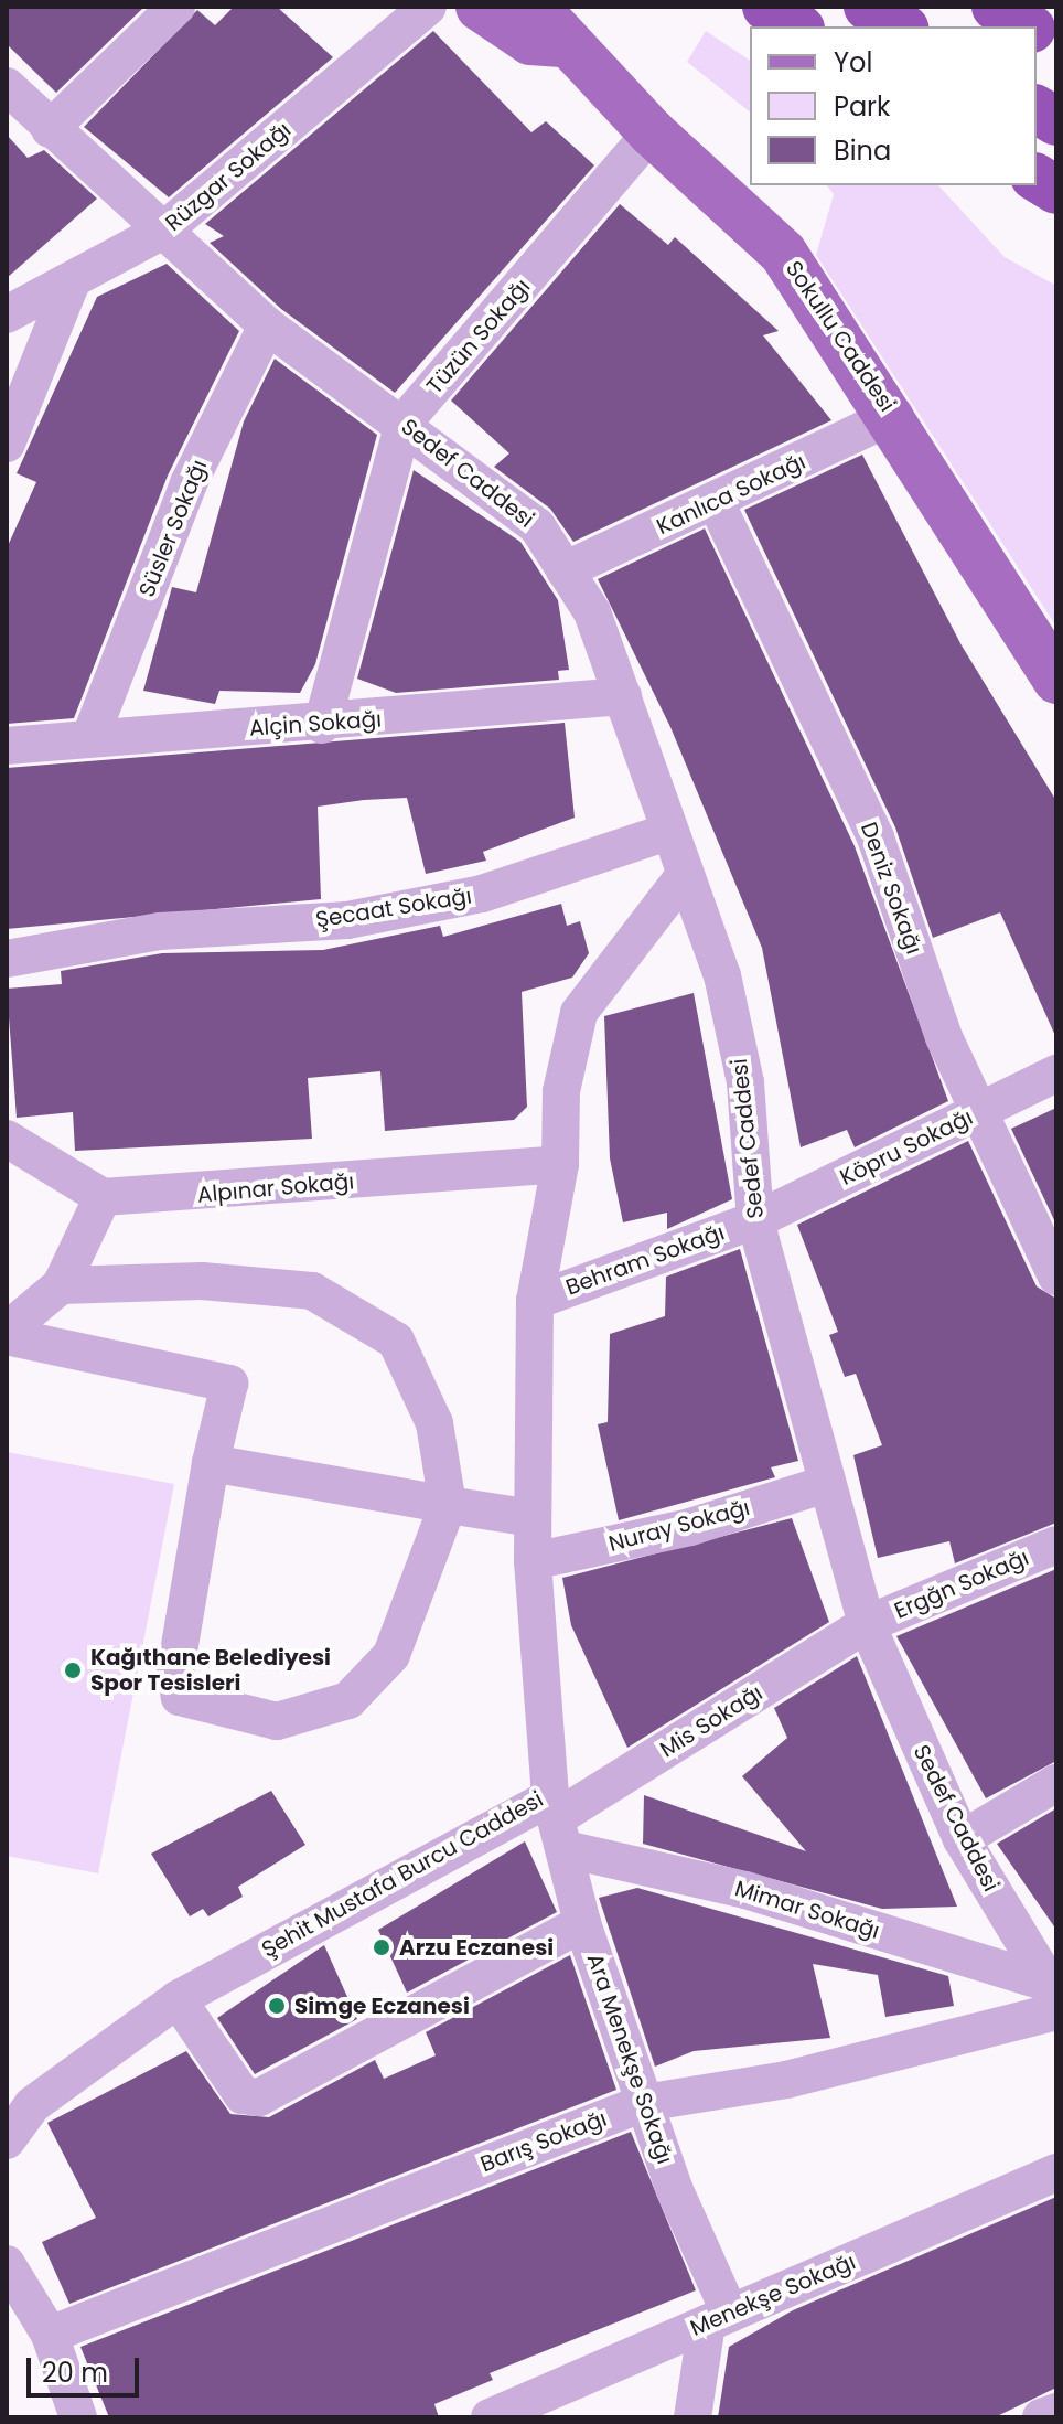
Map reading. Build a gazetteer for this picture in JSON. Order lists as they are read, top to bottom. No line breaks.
{"streets":{"main road":["Sokullu Caddesi"],"street":["Rüzgar Sokağı","Tüzün Sokağı","Sedef Caddesi","Kanlıca Sokağı","Süsler Sokağı","Alçin Sokağı","Deniz Sokağı","Şecaat Sokağı","Köpru Sokağı","Alpınar Sokağı","Behram Sokağı","Nuray Sokağı","Ergğn Sokağı","Mis Sokağı","Şehit Mustafa Burcu Caddesi","Mimar Sokağı","Ara Menekşe Sokağı","Barış Sokağı","Menekşe Sokağı"]},"crossings":[["Rüzgar Sokağı","Sedef Caddesi"],["Tüzün Sokağı","Sokullu Caddesi"],["Tüzün Sokağı","Sedef Caddesi"],["Tüzün Sokağı","Alçin Sokağı"],["Sokullu Caddesi","Kanlıca Sokağı"],["Sedef Caddesi","Kanlıca Sokağı"],["Sedef Caddesi","Süsler Sokağı"],["Sedef Caddesi","Alçin Sokağı"],["Sedef Caddesi","Şecaat Sokağı"],["Sedef Caddesi","Köpru Sokağı"],["Sedef Caddesi","Behram Sokağı"],["Sedef Caddesi","Nuray Sokağı"],["Sedef Caddesi","Ergğn Sokağı"],["Sedef Caddesi","Mis Sokağı"],["Sedef Caddesi","Şehit Mustafa Burcu Caddesi"],["Sedef Caddesi","Mimar Sokağı"],["Sedef Caddesi","Barış Sokağı"],["Kanlıca Sokağı","Deniz Sokağı"],["Süsler Sokağı","Alçin Sokağı"],["Deniz Sokağı","Köpru Sokağı"],["Köpru Sokağı","Behram Sokağı"],["Alpınar Sokağı","Şehit Mustafa Burcu Caddesi"],["Behram Sokağı","Şehit Mustafa Burcu Caddesi"],["Nuray Sokağı","Şehit Mustafa Burcu Caddesi"],["Ergğn Sokağı","Mis Sokağı"],["Mis Sokağı","Şehit Mustafa Burcu Caddesi"],["Mis Sokağı","Mimar Sokağı"],["Mis Sokağı","Ara Menekşe Sokağı"],["Şehit Mustafa Burcu Caddesi","Mimar Sokağı"],["Şehit Mustafa Burcu Caddesi","Ara Menekşe Sokağı"],["Mimar Sokağı","Ara Menekşe Sokağı"],["Mimar Sokağı","Barış Sokağı"],["Ara Menekşe Sokağı","Barış Sokağı"],["Ara Menekşe Sokağı","Menekşe Sokağı"]],"places":["Kağıthane Belediyesi Spor Tesisleri","Arzu Eczanesi","Simge Eczanesi"],"legend":["Yol","Park","Bina"],"scale_bar":"20 m"}
